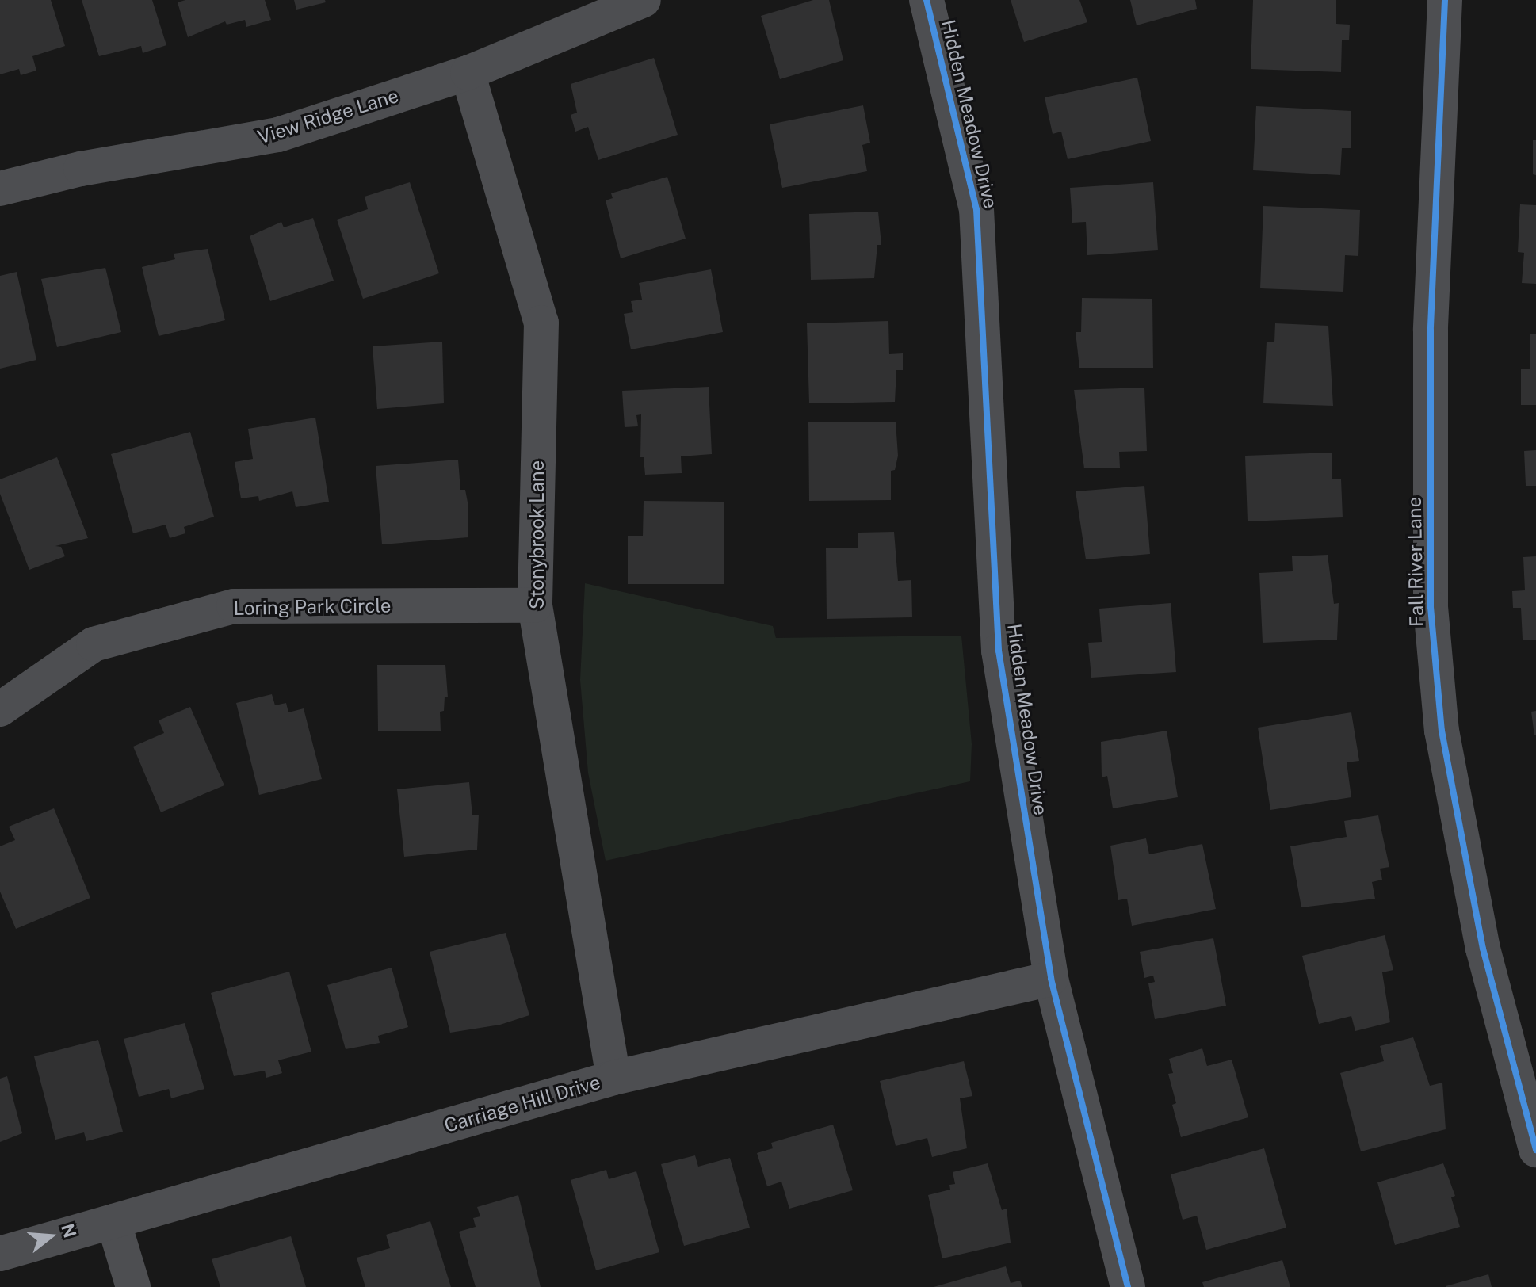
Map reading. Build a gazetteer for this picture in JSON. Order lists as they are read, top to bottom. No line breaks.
{"streets":{"street":["Hidden Meadow Drive","View Ridge Lane","Stonybrook Lane","Fall River Lane","Loring Park Circle","Carriage Hill Drive"]},"crossings":[["Hidden Meadow Drive","Carriage Hill Drive"],["View Ridge Lane","Stonybrook Lane"],["Stonybrook Lane","Loring Park Circle"],["Stonybrook Lane","Carriage Hill Drive"]],"north":"right"}
